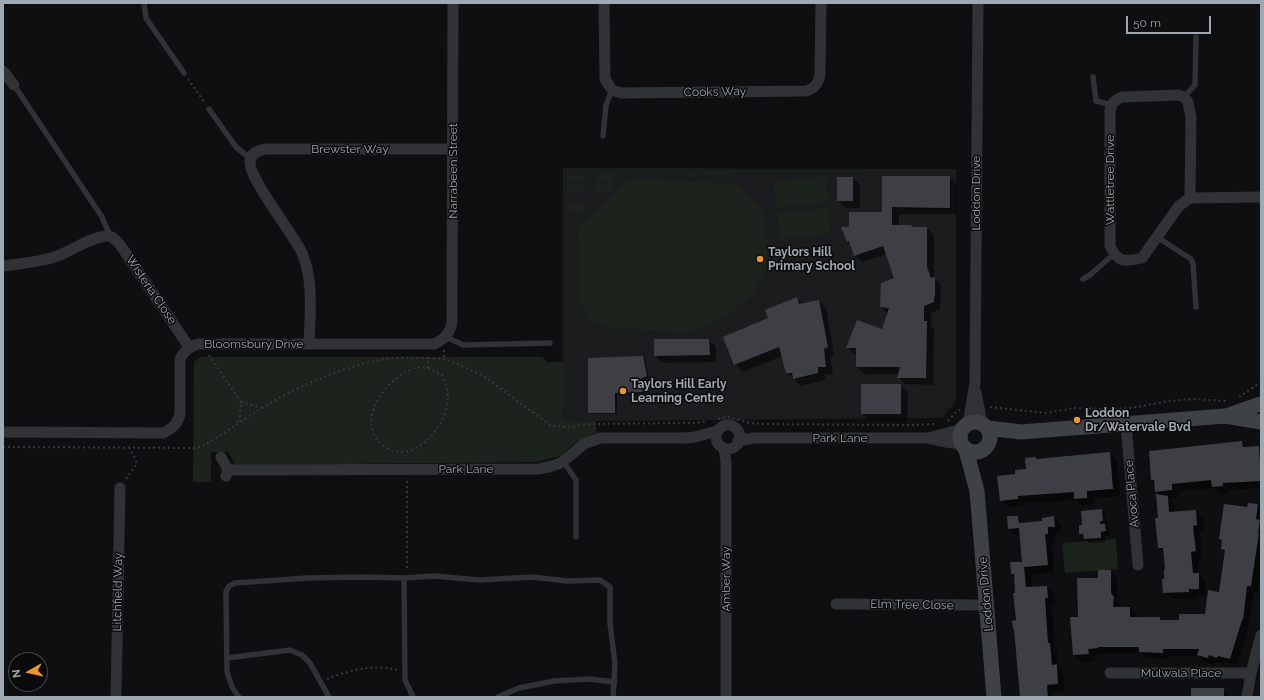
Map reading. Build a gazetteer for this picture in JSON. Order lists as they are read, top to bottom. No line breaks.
{"streets":{"street":["Cooks Way","Brewster Way","Narrabeen Street","Wattletree Drive","Loddon Drive","Wisteria Close","Bloomsbury Drive","Park Lane","Avoca Place","Amber Way","Litchfield Way","Elm Tree Close","Mulwala Place"]},"crossings":[["Brewster Way","Narrabeen Street"],["Narrabeen Street","Bloomsbury Drive"],["Loddon Drive","Park Lane"],["Loddon Drive","Elm Tree Close"],["Wisteria Close","Bloomsbury Drive"],["Park Lane","Amber Way"]],"places":["Taylors Hill Primary School","Taylors Hill Early Learning Centre","Loddon Dr/Watervale Bvd"],"scale_bar":"50 m","north":"left"}
